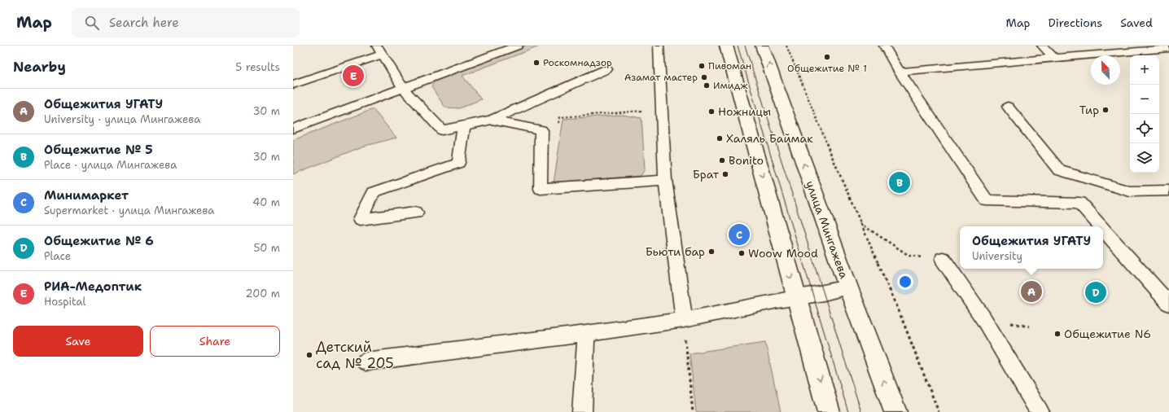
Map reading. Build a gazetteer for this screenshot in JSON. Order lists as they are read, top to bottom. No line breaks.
{"streets":{"street":["улица Мингажева"]},"places":["Общежитие № 1","Роскомнадзор","Пивоман","Азамат мастер","Имидж","Тир","Ножницы","Халяль Баймак","Bonito","Брат","Бьюти бар","Woow Mood","Общежитие N6","Детский сад № 205"],"north":"top left","page":{"header":"Map","search":"Search here","nav":["Map","Directions","Saved"],"heading":["Nearby","5 results"],"map_buttons":["+","−"],"pins":["E","B","C","A","D"],"list":[{"mark":"A","name":"Общежития УГАТУ","note":"University · улица Мингажева","value":"30 m"},{"mark":"B","name":"Общежитие № 5","note":"Place · улица Мингажева","value":"30 m"},{"mark":"C","name":"Минимаркет","note":"Supermarket · улица Мингажева","value":"40 m"},{"mark":"D","name":"Общежитие № 6","note":"Place","value":"50 m"},{"mark":"E","name":"РИА-Медоптик","note":"Hospital","value":"200 m"}],"popup":["Общежития УГАТУ","University"],"buttons":["Save","Share"]}}
